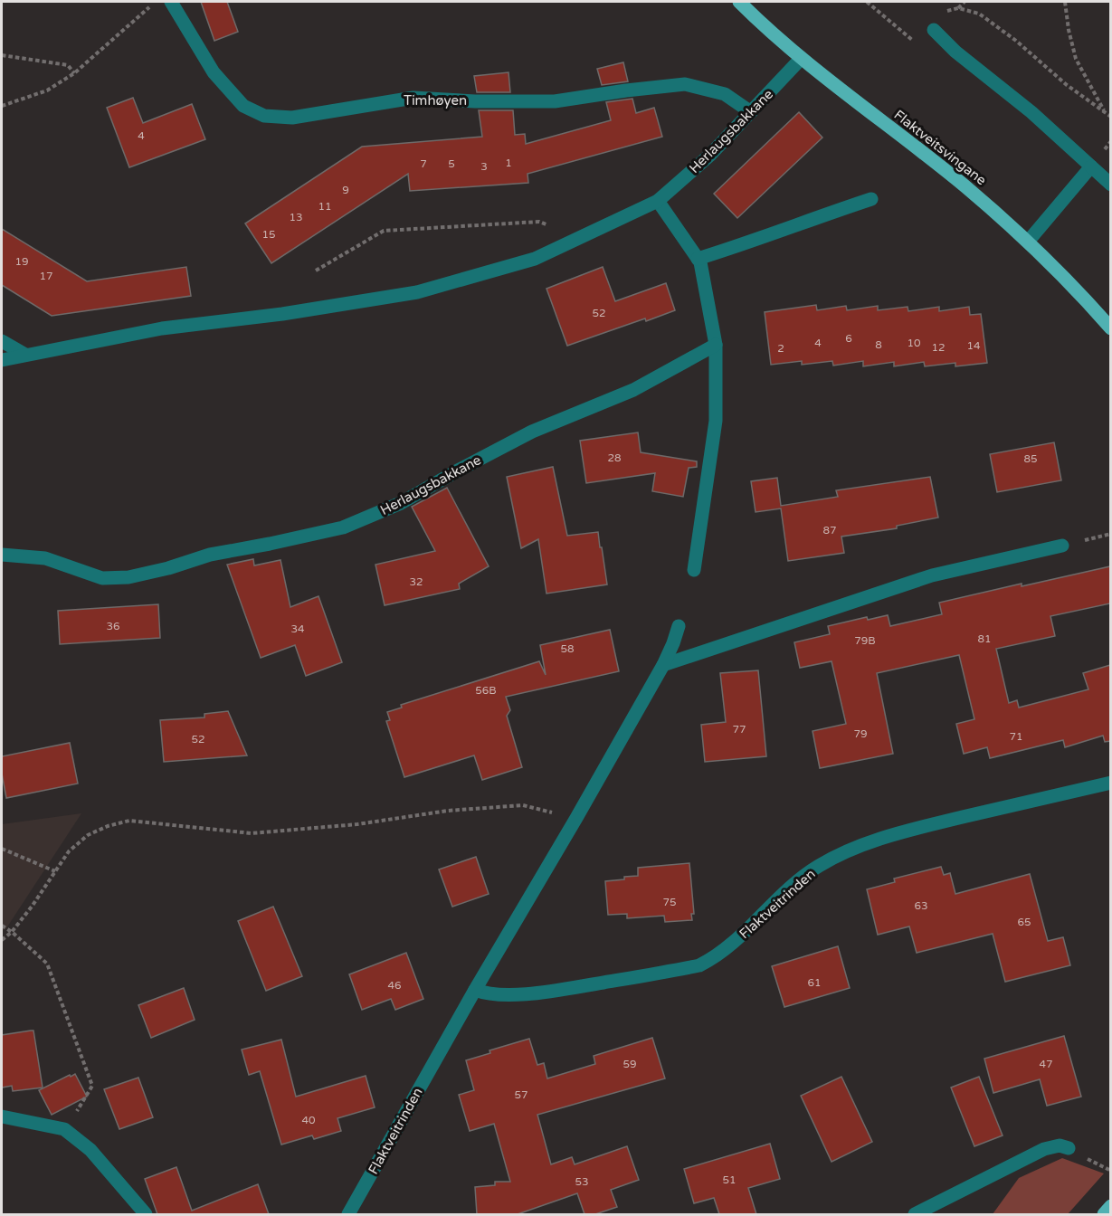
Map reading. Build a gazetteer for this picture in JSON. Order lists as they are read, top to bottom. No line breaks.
{"streets":{"main road":["Flaktveitsvingane"],"street":["Timhøyen","Herlaugsbakkane","Flaktveitrinden"]},"crossings":[["Timhøyen","Herlaugsbakkane"],["Herlaugsbakkane","Flaktveitsvingane"]],"house_numbers":["4","1","7","5","3","9","11","13","15","19","17","52","6","4","10","8","14","12","2","28","85","87","32","36","34","81","79B","58","56B","77","79","71","52","75","63","65","61","46","59","47","57","40","51","53"]}
